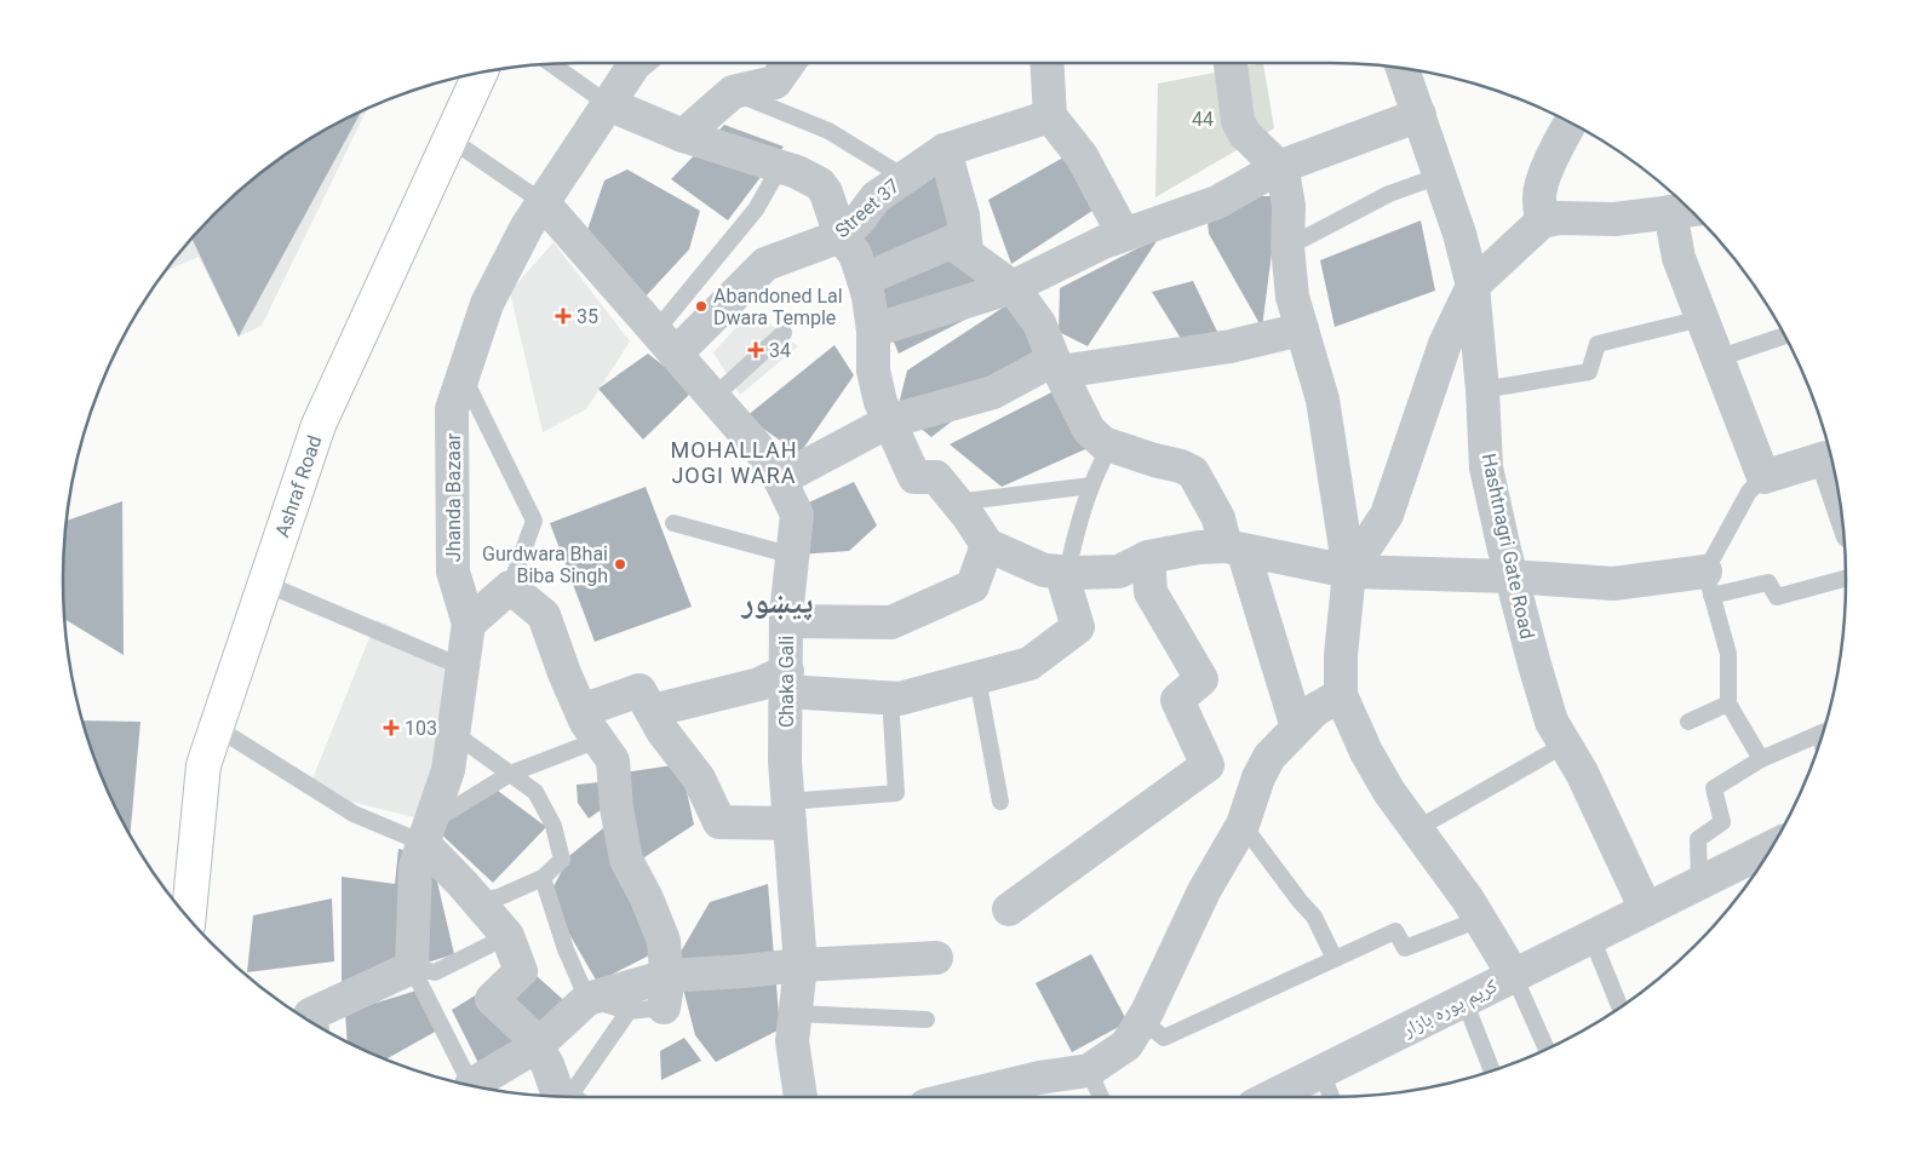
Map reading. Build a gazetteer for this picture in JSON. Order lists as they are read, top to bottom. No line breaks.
{"streets":{"street":["Street 37","Ashraf Road","Jhanda Bazaar","Hashtnagri Gate Road","Chaka Gali","کریم پورہ بازار"]},"crossings":[["Street 37","Chaka Gali"],["Jhanda Bazaar","Chaka Gali"],["Hashtnagri Gate Road","کریم پورہ بازار"]],"districts":["MOHALLAH JOGI WARA","پيښور"],"parks":["44"],"places":{"other":["Abandoned Lal Dwara Temple","Gurdwara Bhai Biba Singh"],"health":["35","34","103"]}}
